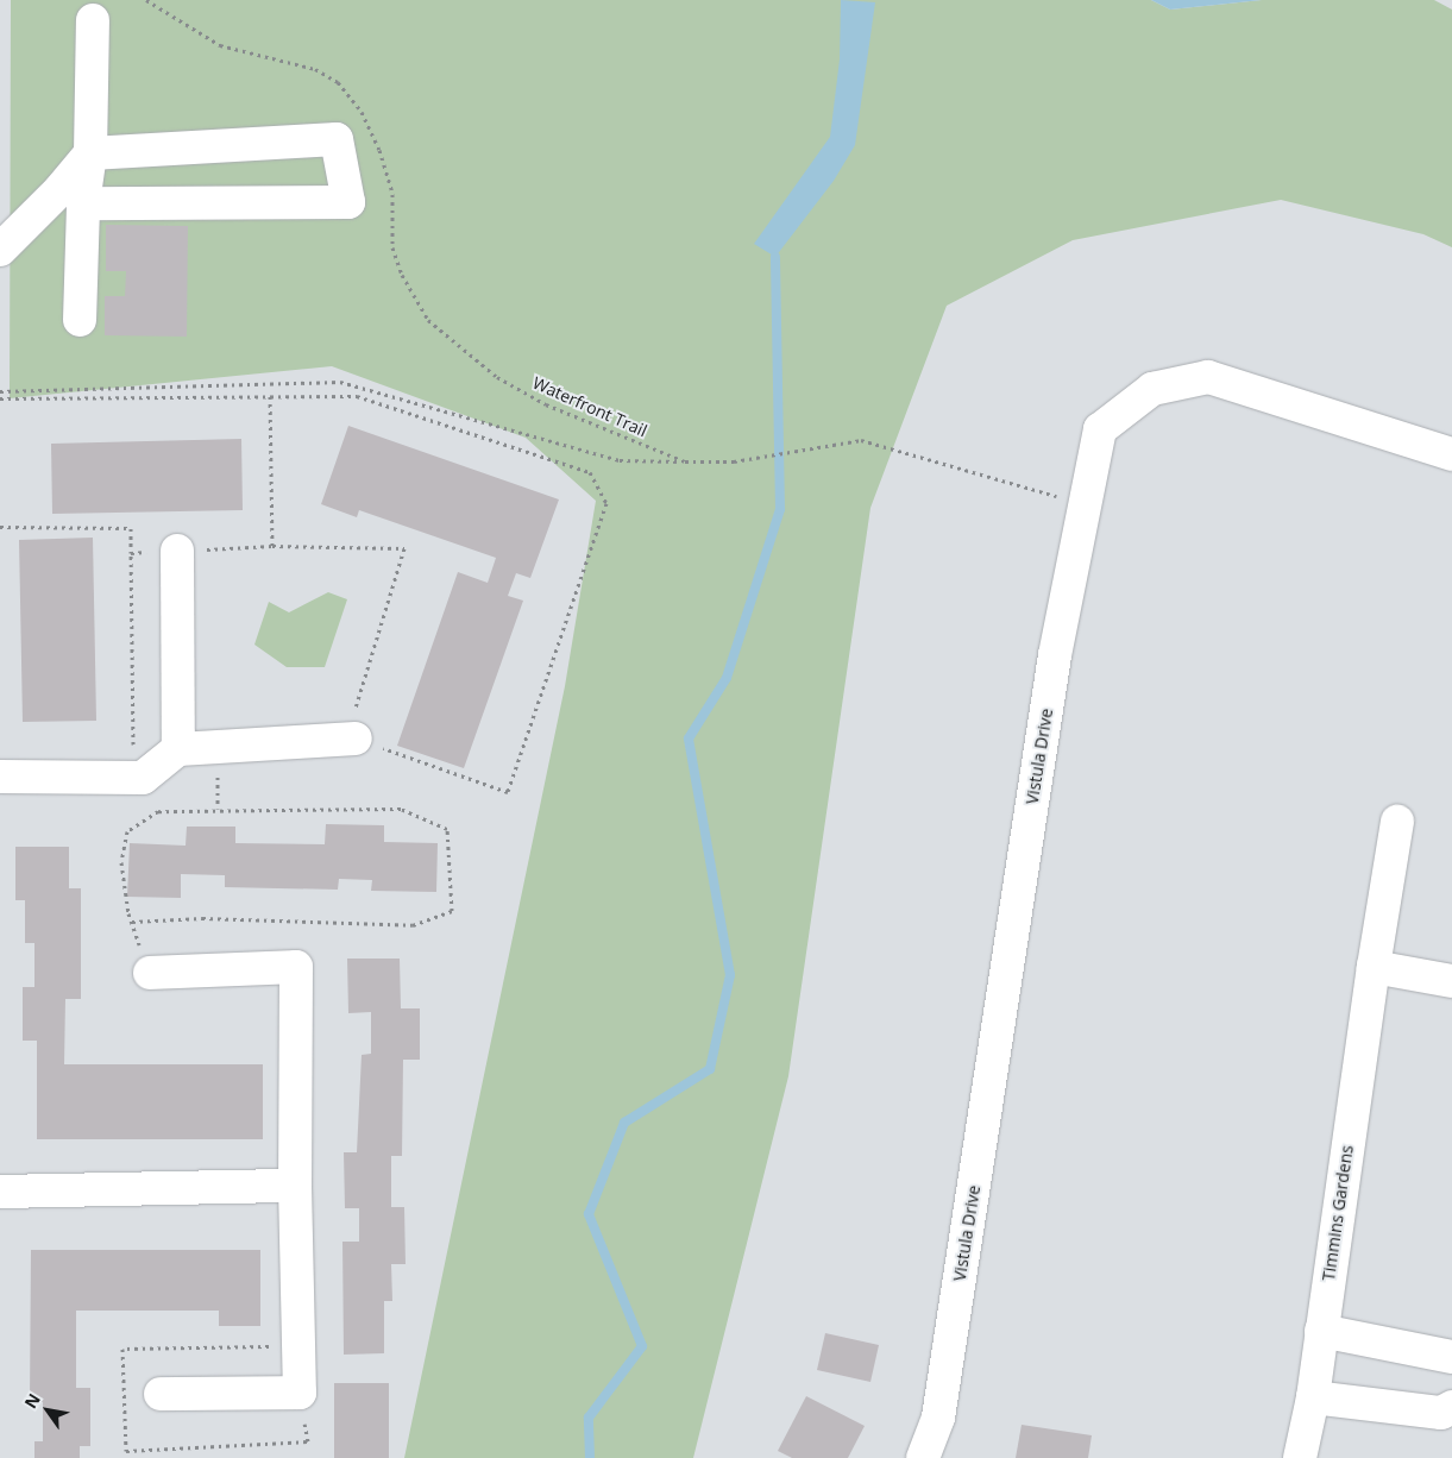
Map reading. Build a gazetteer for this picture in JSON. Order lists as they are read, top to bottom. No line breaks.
{"streets":{"street":["Vistula Drive","Timmins Gardens"],"path":["Waterfront Trail"]},"crossings":[["Waterfront Trail","Vistula Drive"]],"north":"top left"}
